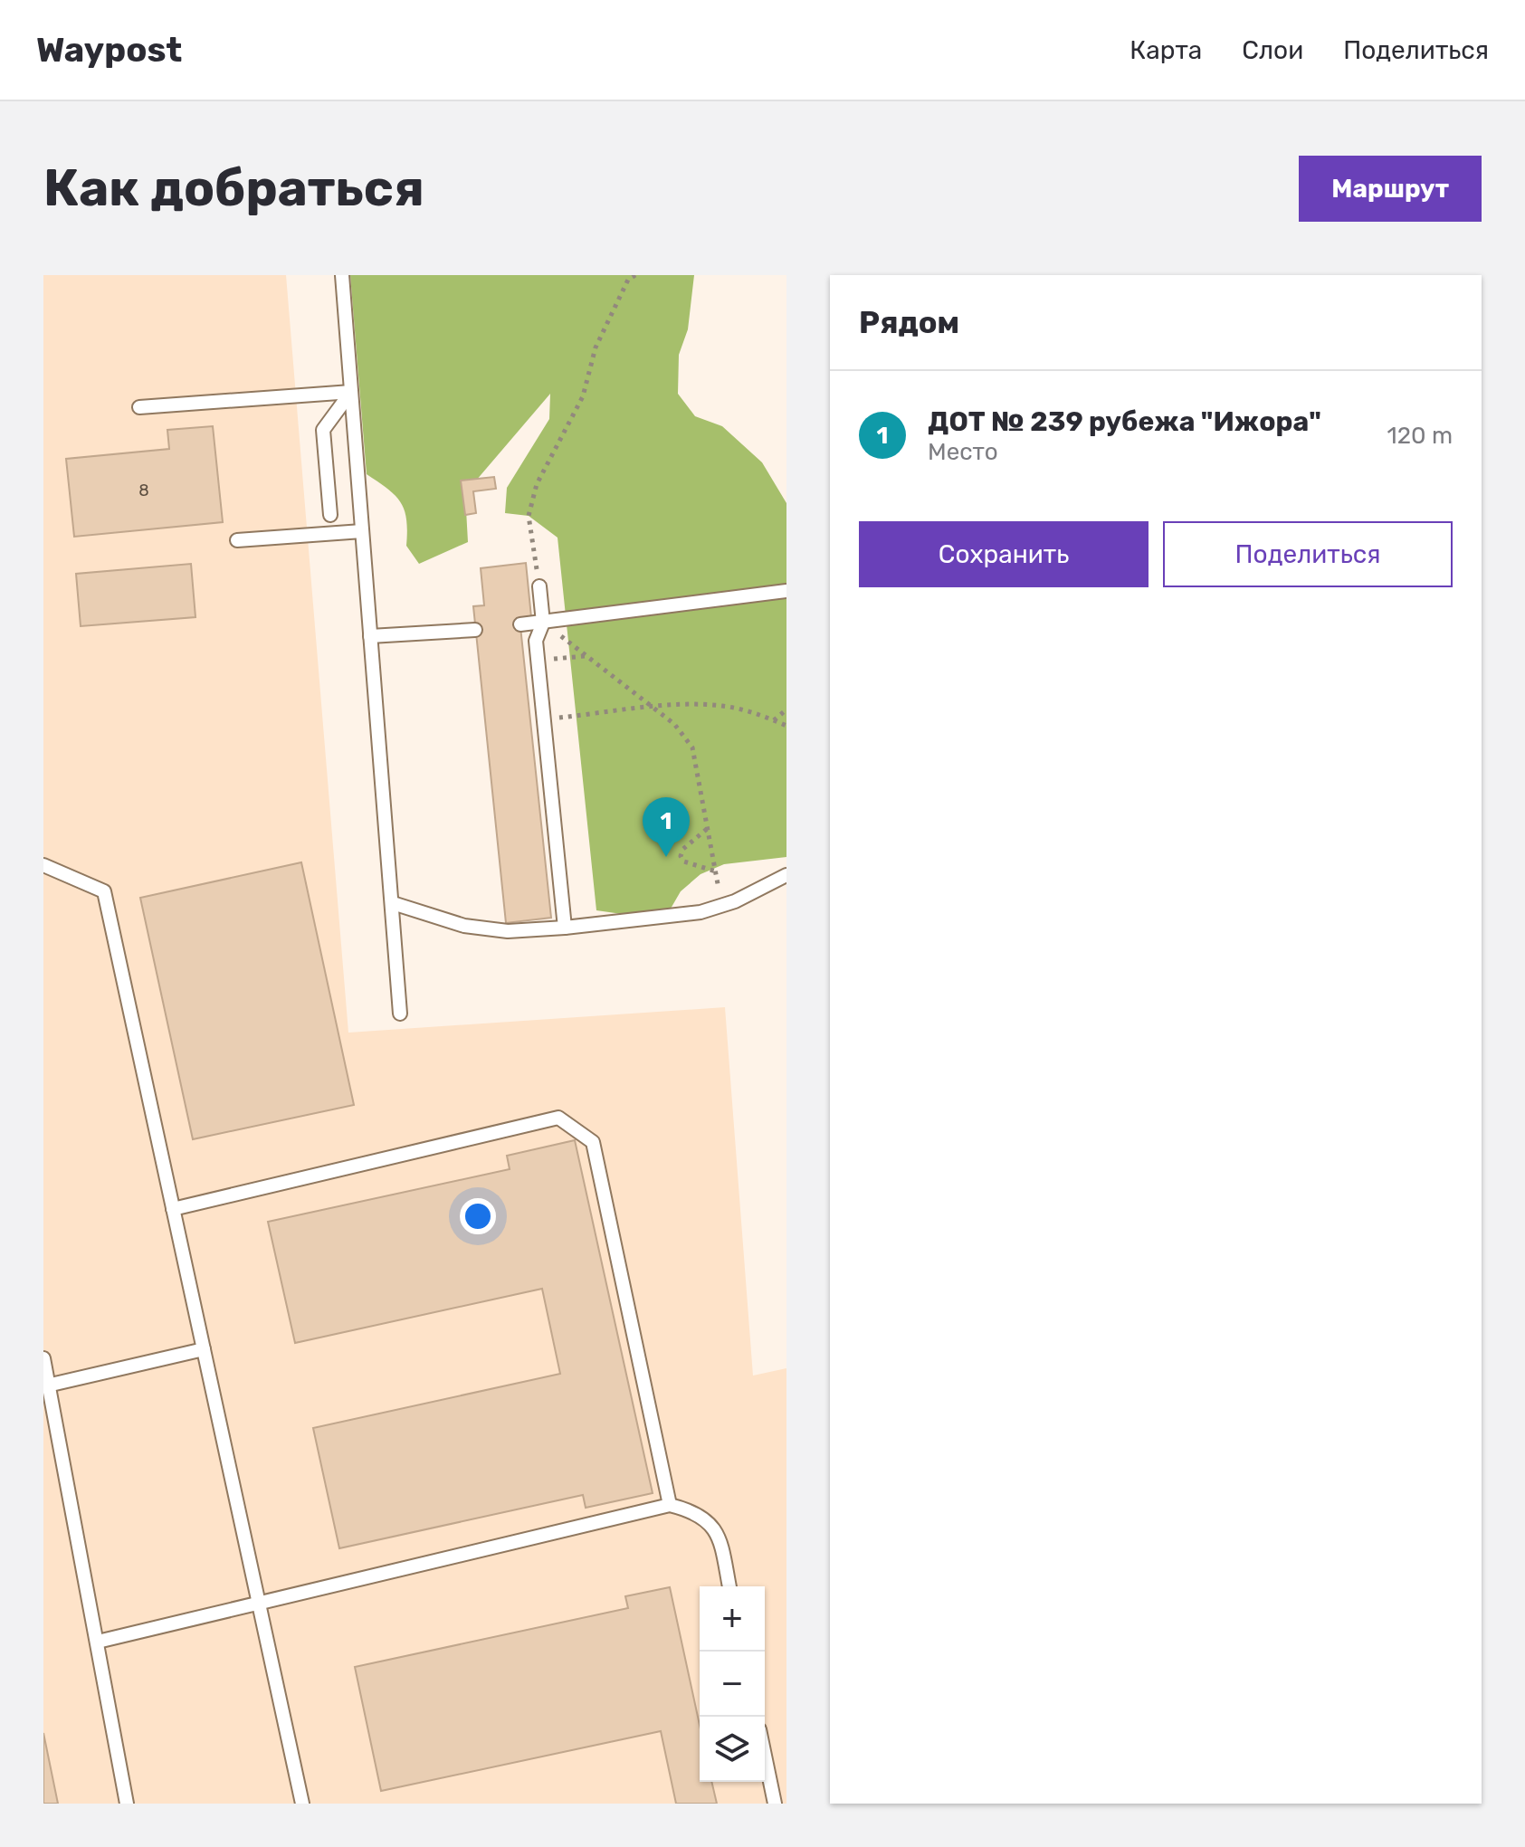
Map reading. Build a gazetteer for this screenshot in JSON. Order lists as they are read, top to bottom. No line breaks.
{"house_numbers":["8"],"page":{"header":"Waypost","nav":["Карта","Слои","Поделиться"],"buttons":["Маршрут",["Сохранить","Поделиться"]],"title":"Как добраться","heading":"Рядом","list":[{"mark":"1","name":"ДОТ № 239 рубежа \"Ижора\"","note":"Место","value":"120 m"}],"pins":"1","map_buttons":["+","−"]}}
